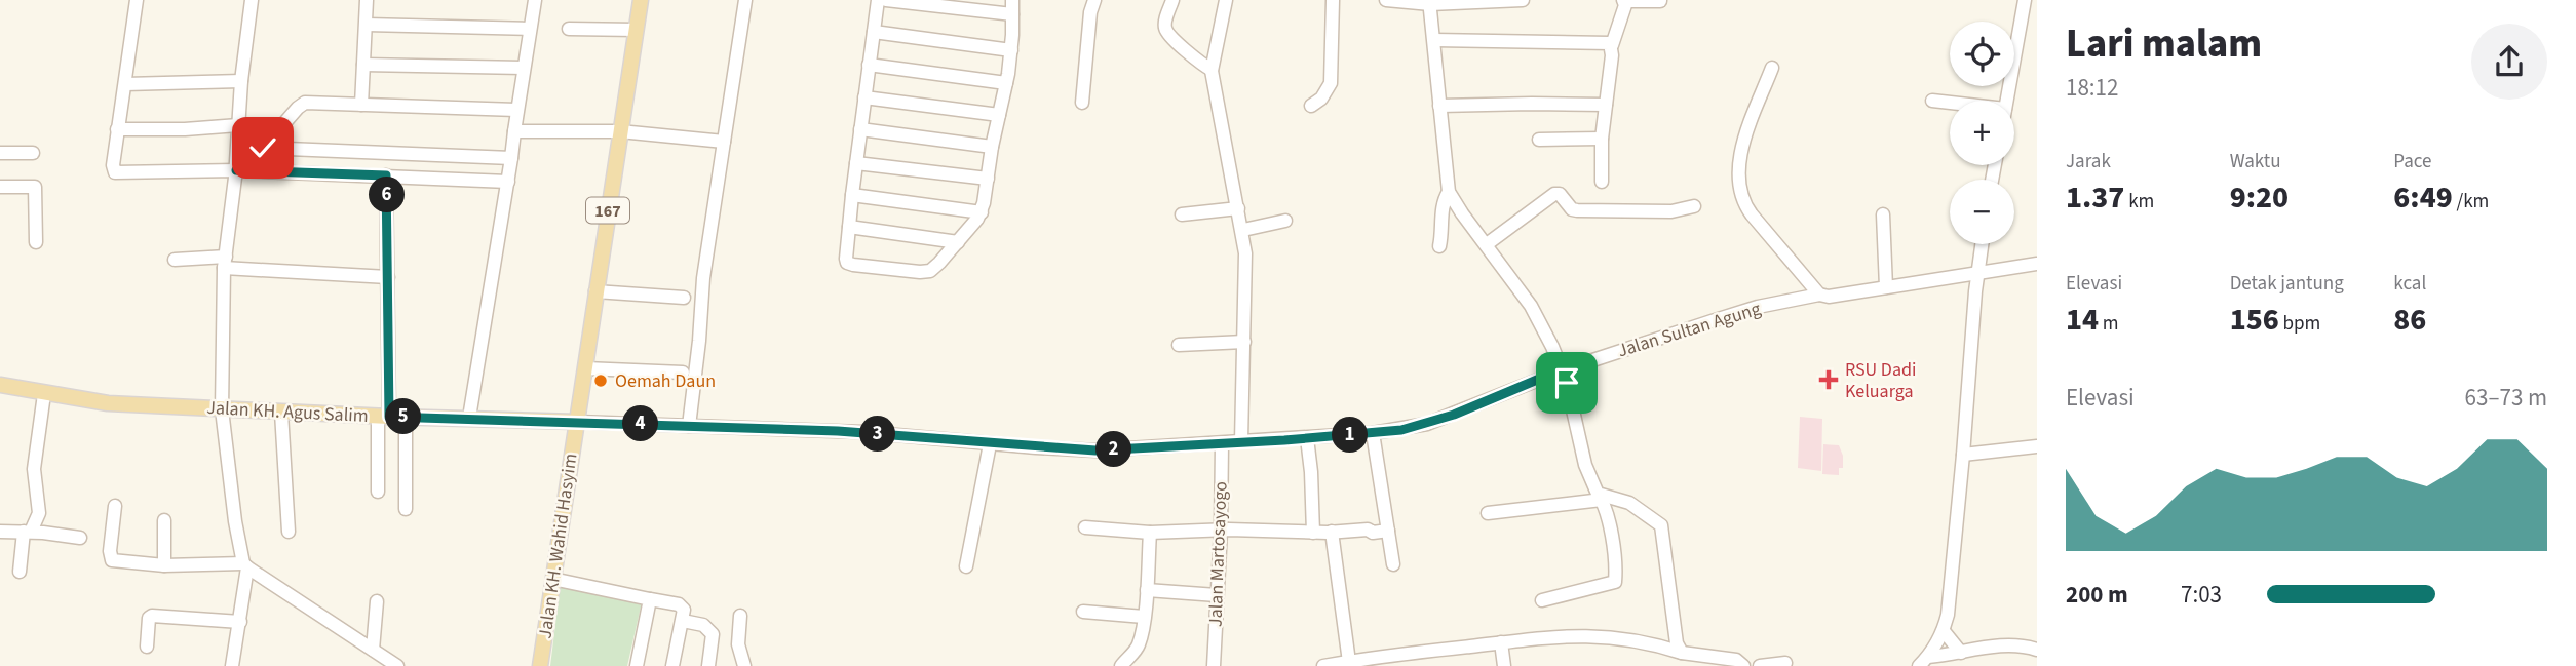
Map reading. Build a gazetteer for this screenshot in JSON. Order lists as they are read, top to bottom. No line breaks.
{"streets":{"main road":["167","Jalan KH. Agus Salim","Jalan KH. Wahid Hasyim"],"street":["Jalan Sultan Agung","Jalan Martosayogo"]},"crossings":[["Jalan Sultan Agung","Jalan KH. Agus Salim"],["Jalan Sultan Agung","Jalan KH. Wahid Hasyim"],["Jalan Sultan Agung","Jalan Martosayogo"],["Jalan KH. Agus Salim","Jalan KH. Wahid Hasyim"]],"places":{"health":["RSU Dadi Keluarga"],"other":["Oemah Daun"]},"page":{"heading":["Lari malam","18:12"],"map_buttons":["+","−"],"stats":[["Jarak","1.37 km"],["Waktu","9:20"],["Pace","6:49 /km"],["Elevasi","14 m"],["Detak jantung","156 bpm"],["kcal","86"]],"pins":["6","5","4","3","1","2"],"chart":["Elevasi","63–73 m"],"list":[{"name":"200 m","note":"7:03"}]}}
